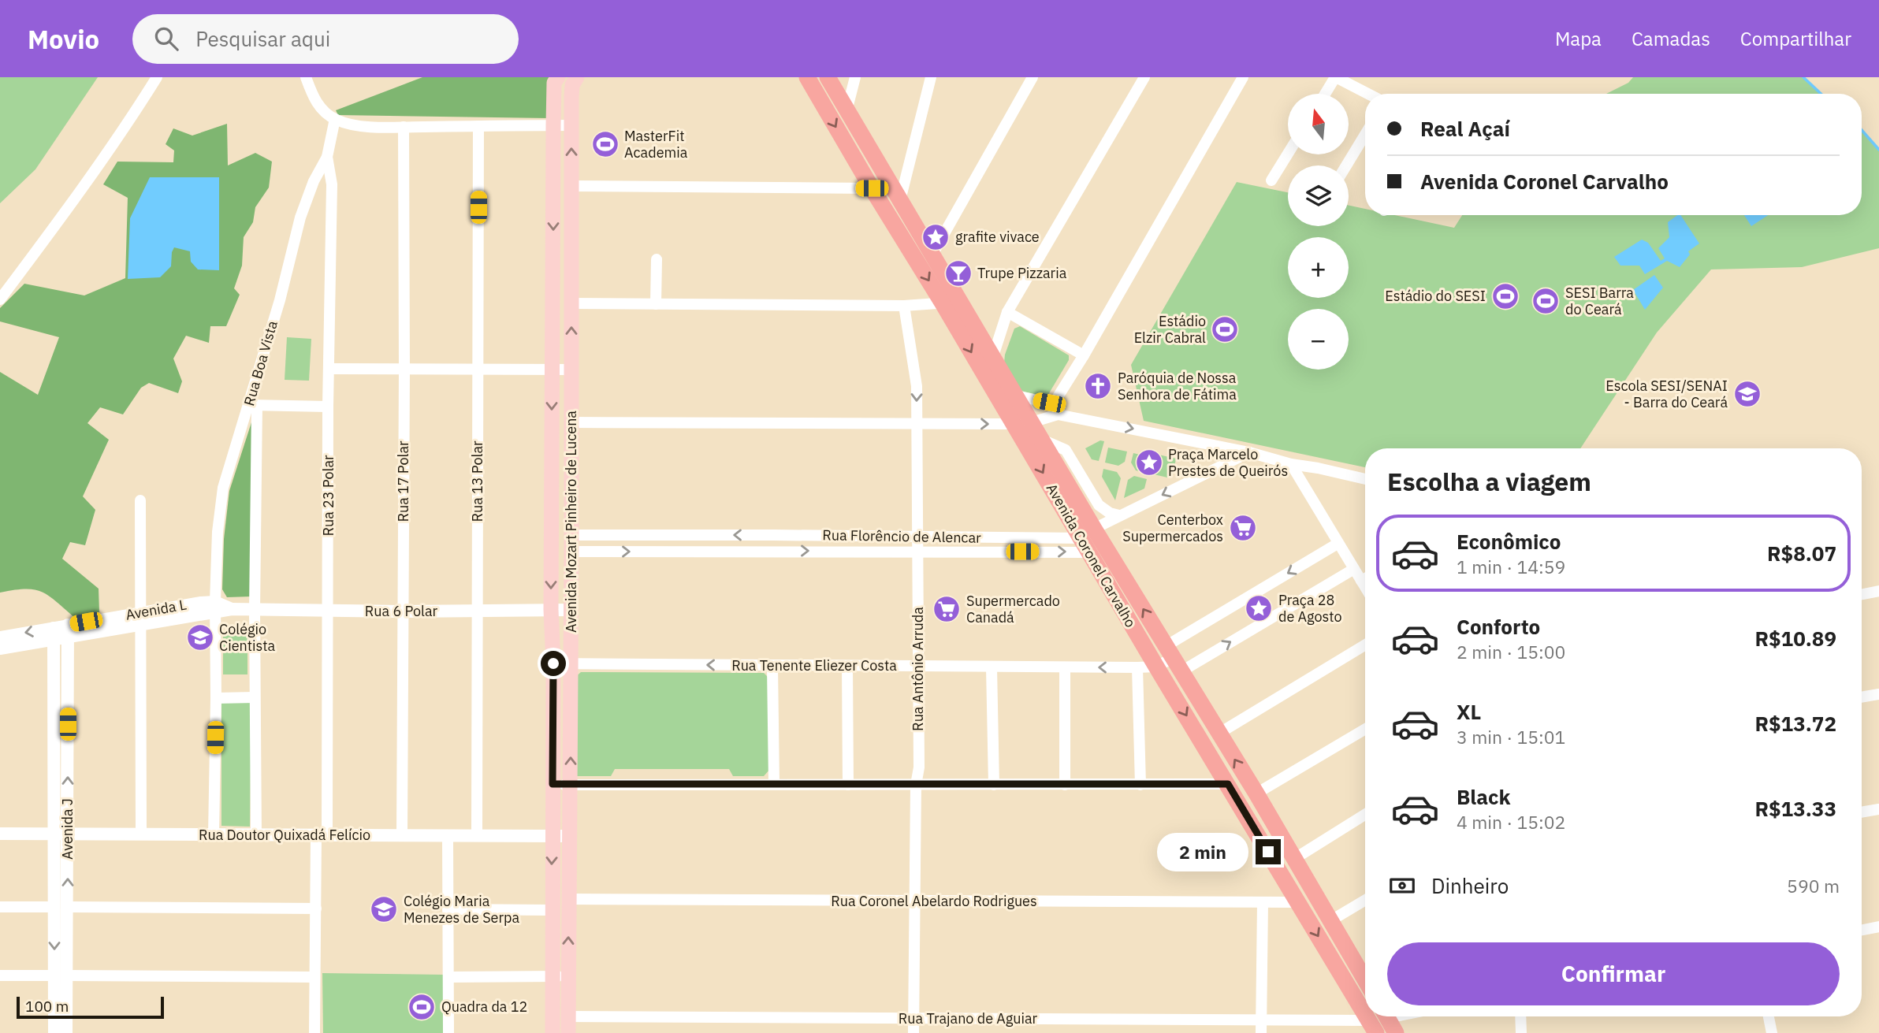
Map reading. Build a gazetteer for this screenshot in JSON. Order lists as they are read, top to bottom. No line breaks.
{"streets":{"main road":["Avenida Mozart Pinheiro de Lucena","Avenida Coronel Carvalho"],"street":["Rua Boa Vista","Rua 17 Polar","Rua 13 Polar","Rua 23 Polar","Rua Florêncio de Alencar","Avenida L","Rua 6 Polar","Rua Tenente Eliezer Costa","Rua Antônio Arruda","Avenida J","Rua Doutor Quixadá Felício","Rua Coronel Abelardo Rodrigues","Rua Trajano de Aguiar"]},"crossings":[["Rua Boa Vista","Rua 23 Polar"],["Rua Boa Vista","Avenida L"],["Rua Boa Vista","Rua 6 Polar"],["Rua Boa Vista","Rua Doutor Quixadá Felício"],["Rua 17 Polar","Rua 6 Polar"],["Rua 17 Polar","Rua Doutor Quixadá Felício"],["Rua 13 Polar","Rua 6 Polar"],["Rua 13 Polar","Rua Doutor Quixadá Felício"],["Rua 23 Polar","Rua 6 Polar"],["Rua 23 Polar","Rua Doutor Quixadá Felício"],["Avenida Mozart Pinheiro de Lucena","Rua Florêncio de Alencar"],["Avenida Mozart Pinheiro de Lucena","Rua 6 Polar"],["Avenida Mozart Pinheiro de Lucena","Rua Tenente Eliezer Costa"],["Avenida Mozart Pinheiro de Lucena","Rua Doutor Quixadá Felício"],["Avenida Mozart Pinheiro de Lucena","Rua Coronel Abelardo Rodrigues"],["Avenida Mozart Pinheiro de Lucena","Rua Trajano de Aguiar"],["Rua Florêncio de Alencar","Avenida Coronel Carvalho"],["Rua Florêncio de Alencar","Rua Antônio Arruda"],["Avenida Coronel Carvalho","Rua Tenente Eliezer Costa"],["Avenida Coronel Carvalho","Rua Coronel Abelardo Rodrigues"],["Avenida L","Rua 6 Polar"],["Avenida L","Avenida J"],["Rua Tenente Eliezer Costa","Rua Antônio Arruda"],["Rua Antônio Arruda","Rua Coronel Abelardo Rodrigues"],["Rua Antônio Arruda","Rua Trajano de Aguiar"],["Avenida J","Rua Doutor Quixadá Felício"]],"one_way":["Rua Tenente Eliezer Costa"],"places":{"sports":["MasterFit Academia","Estádio do SESI","SESI Barra do Ceará","Estádio Elzir Cabral","Quadra da 12"],"place":["grafite vivace","Praça Marcelo Prestes de Queirós","Praça 28 de Agosto"],"bar":["Trupe Pizzaria"],"church":["Paróquia de Nossa Senhora de Fátima"],"school or university":["Escola SESI/SENAI - Barra do Ceará","Colégio Cientista","Colégio Maria Menezes de Serpa"],"supermarket":["Centerbox Supermercados","Supermercado Canadá"]},"scale_bar":"100 m","north":"top","page":{"header":"Movio","search":"Pesquisar aqui","nav":["Mapa","Camadas","Compartilhar"],"map_buttons":["+","−"],"banner":["Real Açaí","Avenida Coronel Carvalho"],"heading":"Escolha a viagem","list":[{"name":"Econômico","note":"1 min · 14:59","value":"R$8.07"},{"name":"Conforto","note":"2 min · 15:00","value":"R$10.89"},{"name":"XL","note":"3 min · 15:01","value":"R$13.72"},{"name":"Black","note":"4 min · 15:02","value":"R$13.33"}],"bubble":"2 min","pay":["Dinheiro","590 m"],"buttons":"Confirmar","scale":"100 m"}}
